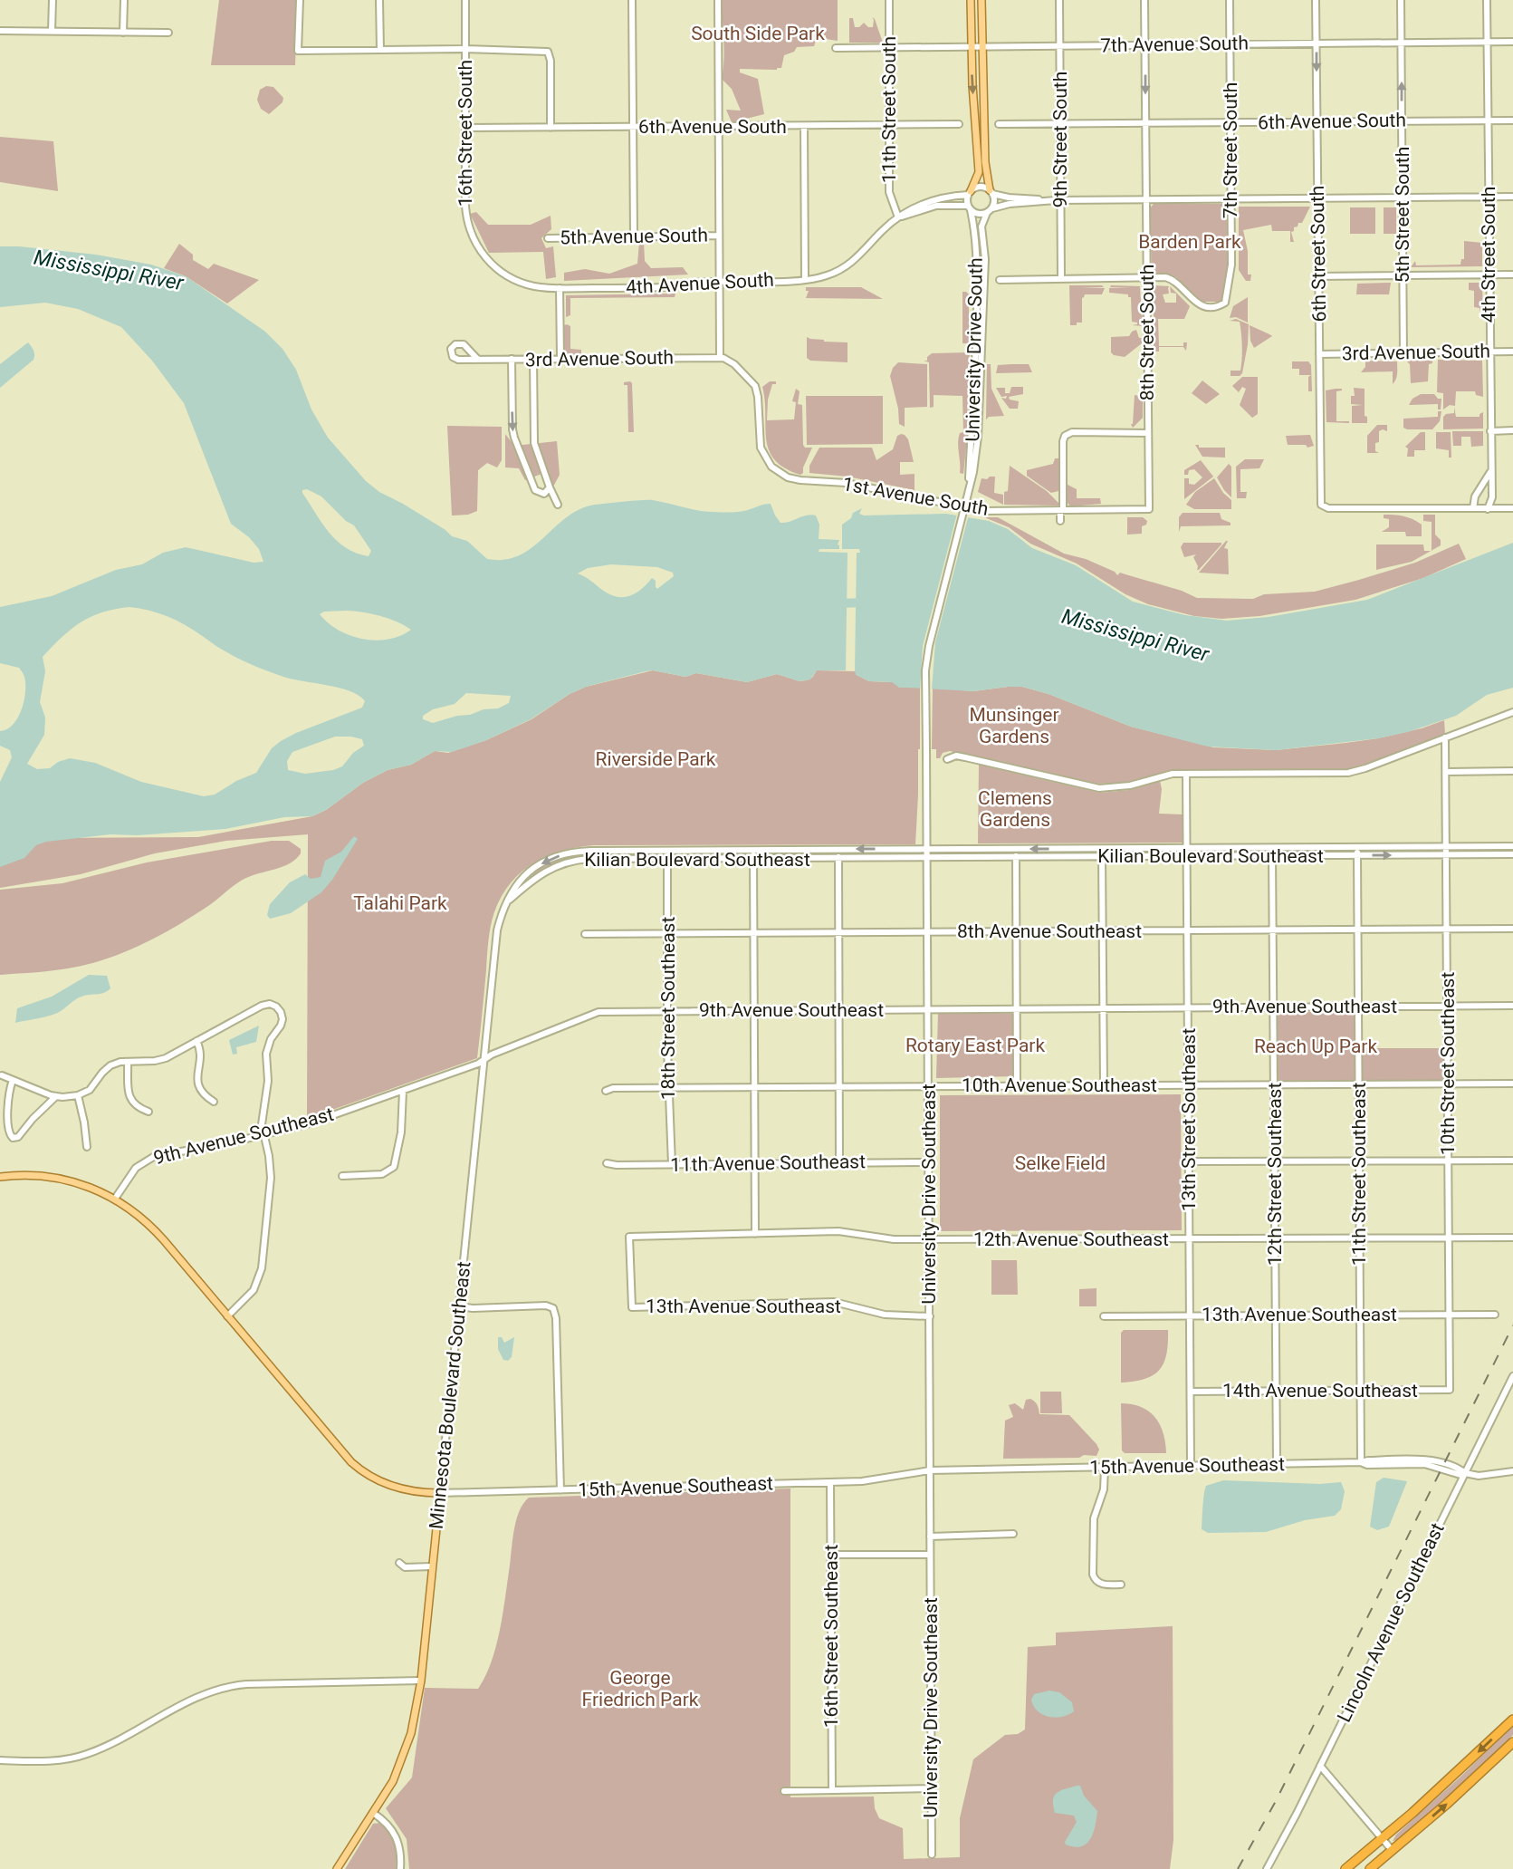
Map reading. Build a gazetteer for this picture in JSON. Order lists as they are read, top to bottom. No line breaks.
{"streets":{"main road":["Minnesota Boulevard Southeast","15th Avenue Southeast"],"street":["7th Avenue South","11th Street South","6th Avenue South","16th Street South","9th Street South","7th Street South","5th Street South","5th Avenue South","6th Street South","4th Street South","4th Avenue South","8th Street South","University Drive South","3rd Avenue South","1st Avenue South","Kilian Boulevard Southeast","8th Avenue Southeast","9th Avenue Southeast","18th Street Southeast","10th Street Southeast","10th Avenue Southeast","13th Street Southeast","11th Avenue Southeast","12th Street Southeast","11th Street Southeast","University Drive Southeast","12th Avenue Southeast","13th Avenue Southeast","14th Avenue Southeast","Lincoln Avenue Southeast","16th Street Southeast"]},"crossings":[["7th Avenue South","11th Street South"],["7th Avenue South","9th Street South"],["7th Avenue South","7th Street South"],["7th Avenue South","5th Street South"],["7th Avenue South","6th Street South"],["7th Avenue South","4th Street South"],["7th Avenue South","8th Street South"],["11th Street South","6th Avenue South"],["11th Street South","4th Avenue South"],["6th Avenue South","16th Street South"],["6th Avenue South","9th Street South"],["6th Avenue South","7th Street South"],["6th Avenue South","5th Street South"],["6th Avenue South","6th Street South"],["6th Avenue South","4th Street South"],["6th Avenue South","8th Street South"],["16th Street South","4th Avenue South"],["7th Street South","8th Street South"],["5th Street South","3rd Avenue South"],["6th Street South","3rd Avenue South"],["4th Street South","3rd Avenue South"],["8th Street South","1st Avenue South"],["University Drive South","University Drive Southeast"],["3rd Avenue South","1st Avenue South"],["Kilian Boulevard Southeast","18th Street Southeast"],["Kilian Boulevard Southeast","10th Street Southeast"],["Kilian Boulevard Southeast","13th Street Southeast"],["Kilian Boulevard Southeast","12th Street Southeast"],["Kilian Boulevard Southeast","11th Street Southeast"],["Kilian Boulevard Southeast","University Drive Southeast"],["Kilian Boulevard Southeast","Minnesota Boulevard Southeast"],["8th Avenue Southeast","18th Street Southeast"],["8th Avenue Southeast","10th Street Southeast"],["8th Avenue Southeast","13th Street Southeast"],["8th Avenue Southeast","12th Street Southeast"],["8th Avenue Southeast","11th Street Southeast"],["8th Avenue Southeast","University Drive Southeast"],["9th Avenue Southeast","18th Street Southeast"],["9th Avenue Southeast","10th Street Southeast"],["9th Avenue Southeast","13th Street Southeast"],["9th Avenue Southeast","12th Street Southeast"],["9th Avenue Southeast","11th Street Southeast"],["9th Avenue Southeast","University Drive Southeast"],["9th Avenue Southeast","Minnesota Boulevard Southeast"],["9th Avenue Southeast","15th Avenue Southeast"],["18th Street Southeast","10th Avenue Southeast"],["18th Street Southeast","11th Avenue Southeast"],["10th Street Southeast","10th Avenue Southeast"],["10th Street Southeast","12th Avenue Southeast"],["10th Street Southeast","13th Avenue Southeast"],["10th Street Southeast","14th Avenue Southeast"],["10th Avenue Southeast","13th Street Southeast"],["10th Avenue Southeast","12th Street Southeast"],["10th Avenue Southeast","11th Street Southeast"],["10th Avenue Southeast","University Drive Southeast"],["13th Street Southeast","12th Avenue Southeast"],["13th Street Southeast","13th Avenue Southeast"],["13th Street Southeast","14th Avenue Southeast"],["13th Street Southeast","15th Avenue Southeast"],["11th Avenue Southeast","University Drive Southeast"],["12th Street Southeast","12th Avenue Southeast"],["12th Street Southeast","13th Avenue Southeast"],["12th Street Southeast","14th Avenue Southeast"],["12th Street Southeast","15th Avenue Southeast"],["11th Street Southeast","12th Avenue Southeast"],["11th Street Southeast","13th Avenue Southeast"],["11th Street Southeast","14th Avenue Southeast"],["11th Street Southeast","15th Avenue Southeast"],["University Drive Southeast","12th Avenue Southeast"],["University Drive Southeast","13th Avenue Southeast"],["University Drive Southeast","15th Avenue Southeast"],["12th Avenue Southeast","13th Avenue Southeast"],["Minnesota Boulevard Southeast","15th Avenue Southeast"],["15th Avenue Southeast","Lincoln Avenue Southeast"],["15th Avenue Southeast","16th Street Southeast"]],"water":["Mississippi River"],"parks":["South Side Park","Barden Park","Munsinger Gardens","Riverside Park","Clemens Gardens","Talahi Park","Rotary East Park","Reach Up Park","Selke Field","George Friedrich Park"]}
